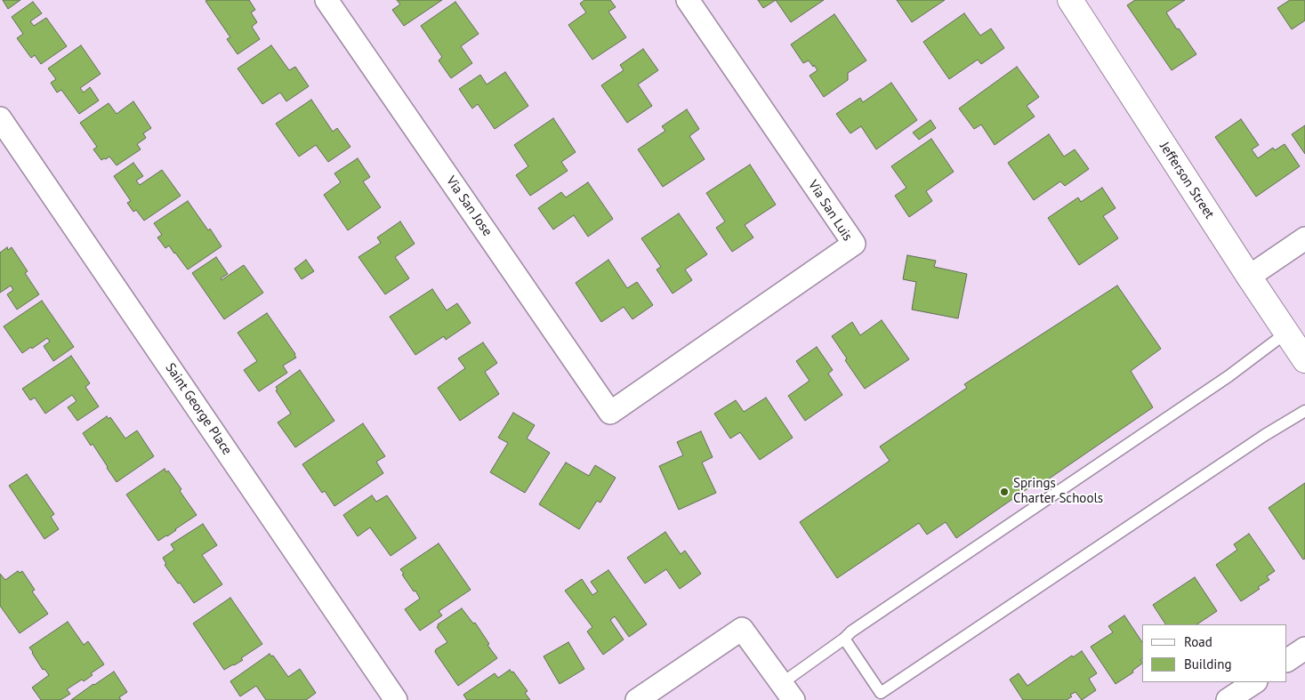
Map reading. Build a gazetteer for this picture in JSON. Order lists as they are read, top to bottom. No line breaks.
{"streets":{"street":["Jefferson Street","Via San Jose","Via San Luis","Saint George Place"]},"crossings":[["Via San Jose","Via San Luis"]],"places":["Springs Charter Schools"],"legend":["Road","Building"]}
